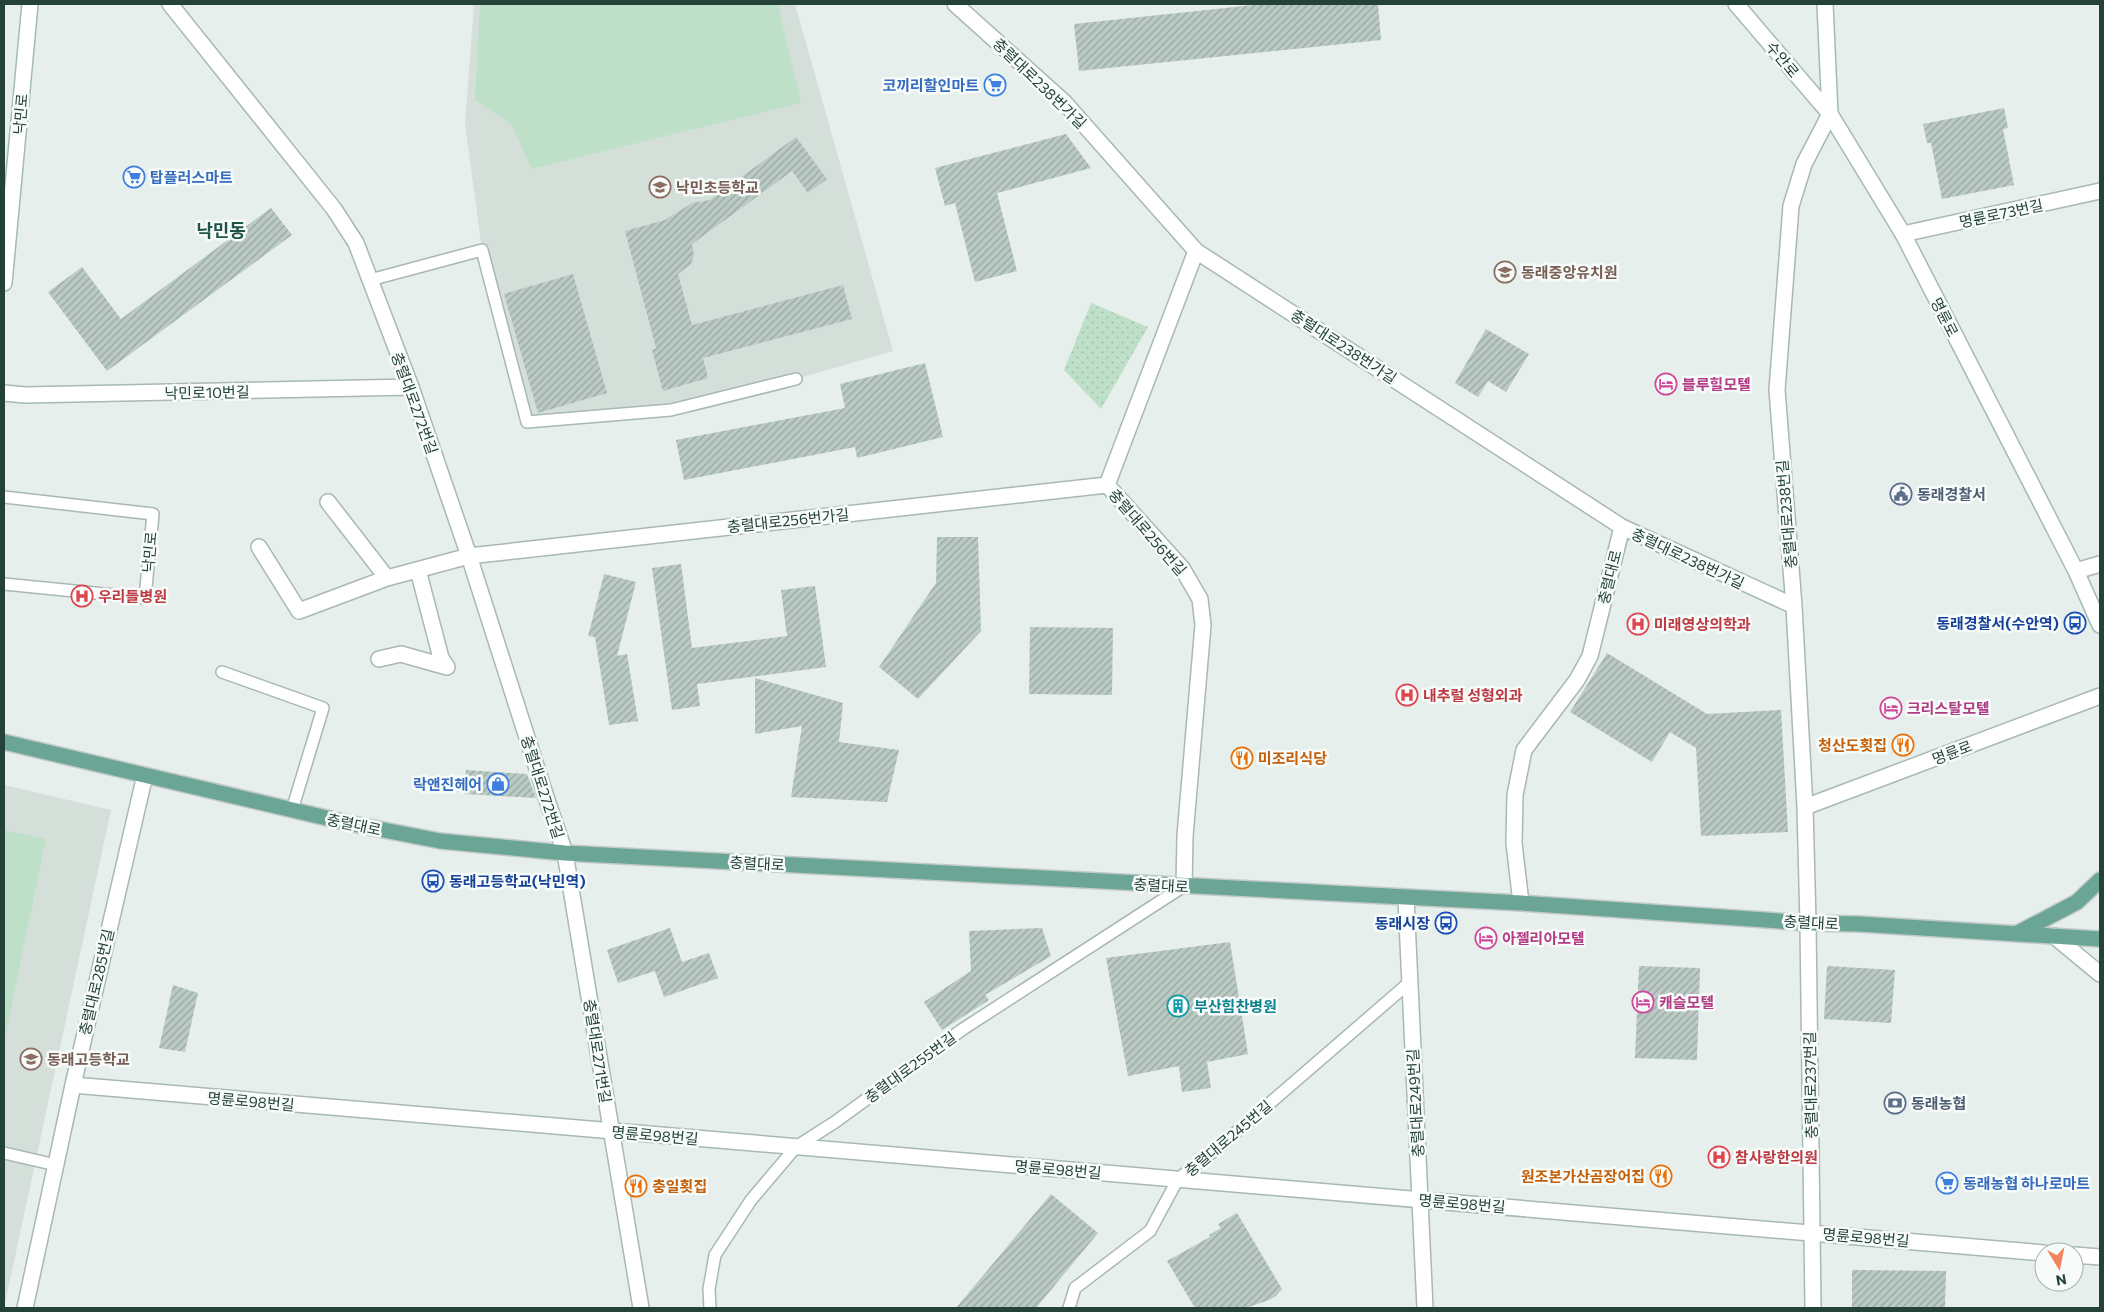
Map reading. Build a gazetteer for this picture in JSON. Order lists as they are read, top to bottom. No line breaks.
{"streets":{"main road":["충렬대로"],"street":["수안로","충렬대로238번가길","낙민로","명륜로73번길","명륜로","낙민로10번길","충렬대로272번길","충렬대로238번길","충렬대로256번가길","충렬대로256번길","충렬대로285번길","충렬대로271번길","충렬대로237번길","명륜로98번길","충렬대로249번길"],"lane":["충렬대로255번길","충렬대로245번길"]},"crossings":[["수안로","명륜로"],["수안로","충렬대로238번길"],["충렬대로238번가길","충렬대로238번길"],["충렬대로238번가길","충렬대로256번길"],["충렬대로238번가길","충렬대로"],["명륜로73번길","명륜로"],["명륜로","충렬대로238번길"],["낙민로10번길","충렬대로272번길"],["충렬대로272번길","충렬대로256번가길"],["충렬대로272번길","충렬대로"],["충렬대로272번길","충렬대로271번길"],["충렬대로238번길","충렬대로"],["충렬대로238번길","충렬대로237번길"],["충렬대로256번가길","충렬대로256번길"],["충렬대로256번길","충렬대로"],["충렬대로256번길","충렬대로255번길"],["충렬대로","충렬대로285번길"],["충렬대로","충렬대로271번길"],["충렬대로","충렬대로255번길"],["충렬대로","충렬대로237번길"],["충렬대로","충렬대로249번길"],["충렬대로285번길","명륜로98번길"],["충렬대로271번길","명륜로98번길"],["충렬대로255번길","명륜로98번길"],["충렬대로237번길","명륜로98번길"],["명륜로98번길","충렬대로249번길"],["명륜로98번길","충렬대로245번길"],["충렬대로249번길","충렬대로245번길"]],"districts":["낙민동"],"places":{"supermarket":["코끼리할인마트","탑플러스마트","동래농협 하나로마트"],"school or university":["낙민초등학교","동래중앙유치원","동래고등학교"],"hotel":["블루힐모텔","크리스탈모텔","아젤리아모텔","캐슬모텔"],"public building":["동래경찰서"],"hospital":["우리들병원","미래영상의학과","내추럴 성형외과","참사랑한의원"],"bus stop":["동래경찰서(수안역)","동래고등학교(낙민역)","동래시장"],"restaurant":["청산도횟집","미조리식당","원조본가산곰장어집","충일횟집"],"shop":["락앤진헤어"],"building":["부산힘찬병원"],"bank":["동래농협"]},"north":"bottom"}
